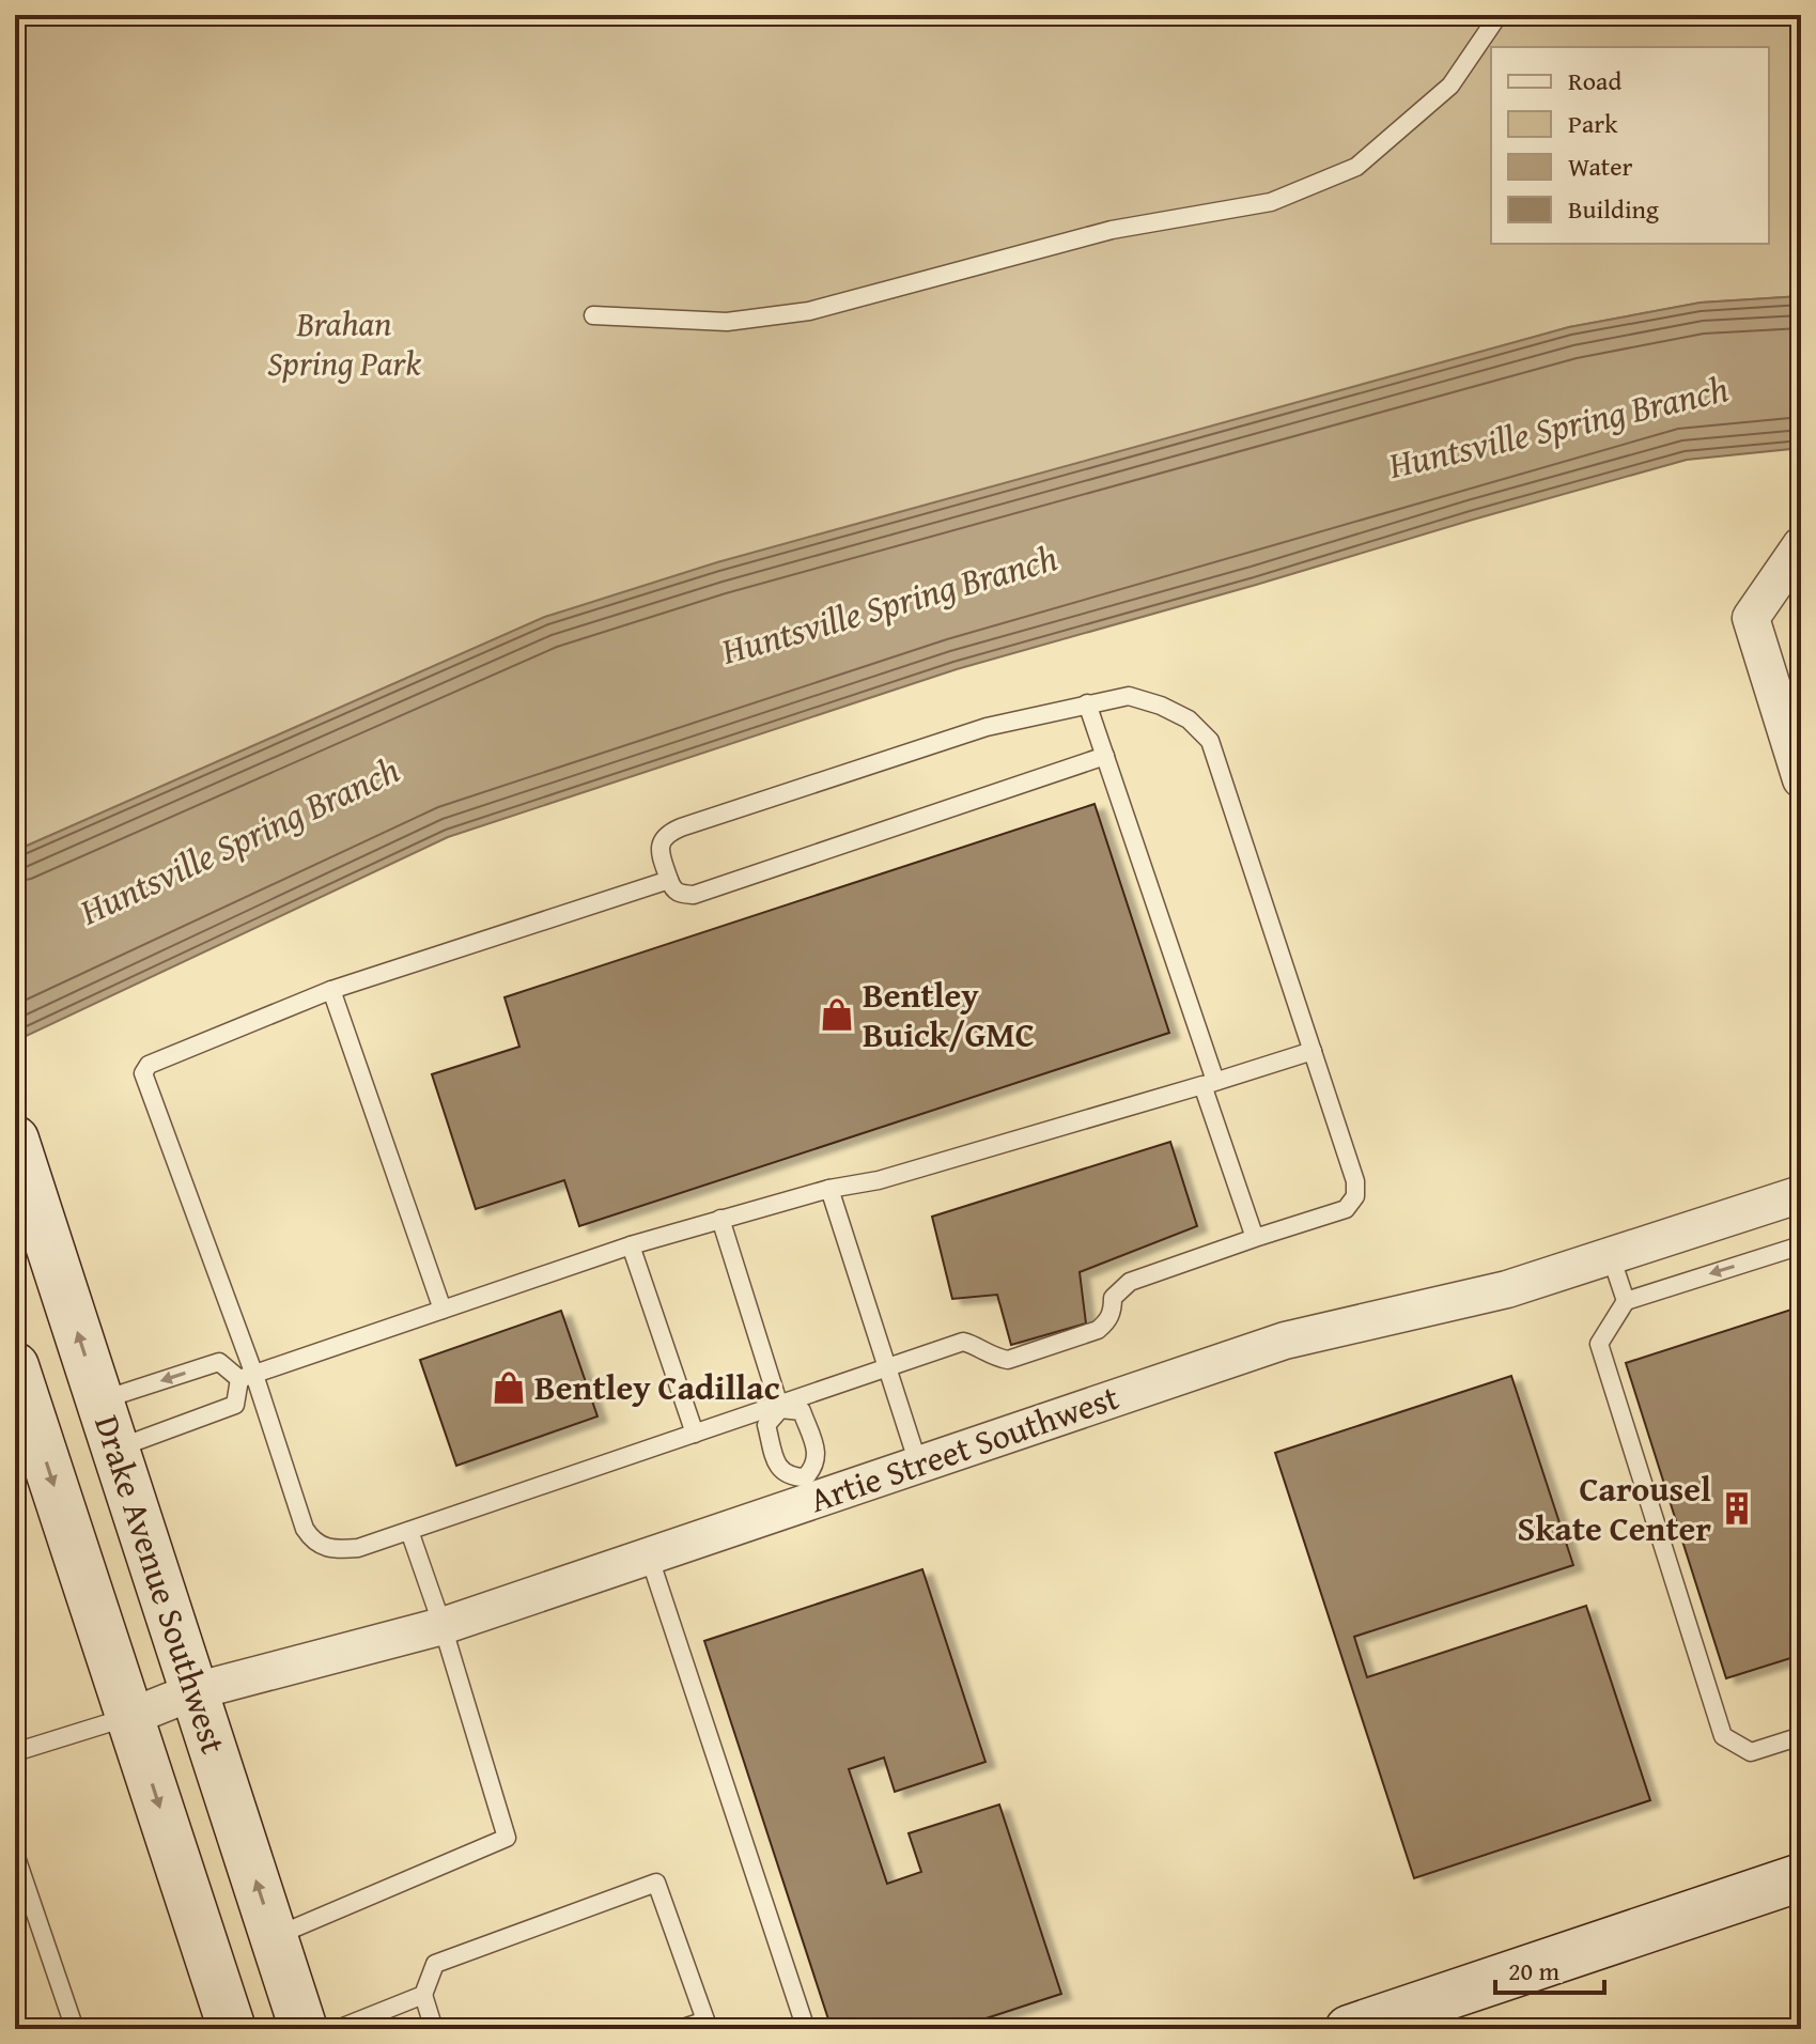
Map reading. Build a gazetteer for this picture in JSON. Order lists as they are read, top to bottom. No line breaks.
{"streets":{"street":["Artie Street Southwest","Drake Avenue Southwest"]},"crossings":[["Artie Street Southwest","Drake Avenue Southwest"]],"water":["Huntsville Spring Branch"],"parks":["Brahan Spring Park"],"places":{"shop":["Bentley Buick/GMC","Bentley Cadillac"],"building":["Carousel Skate Center"]},"legend":["Road","Park","Water","Building"],"scale_bar":"20 m"}
